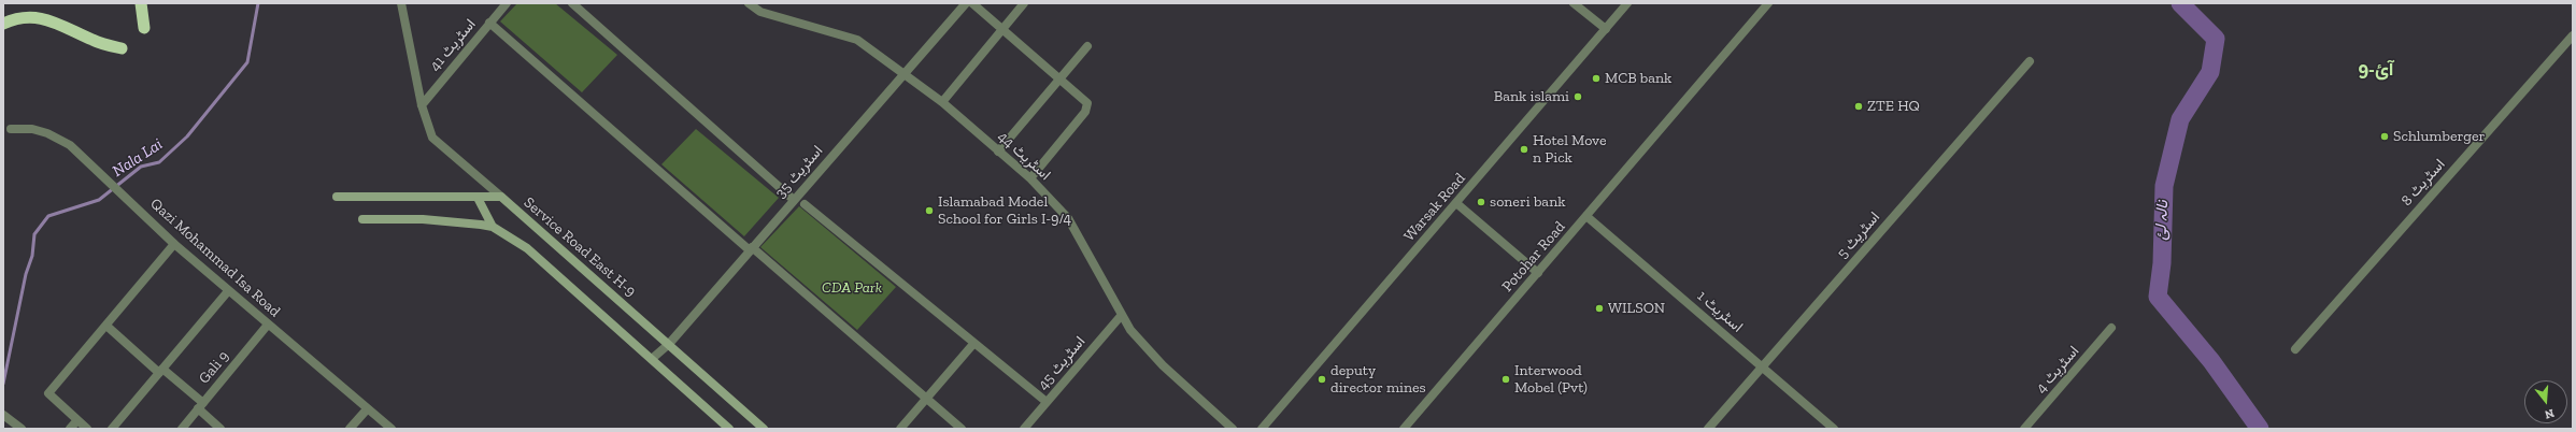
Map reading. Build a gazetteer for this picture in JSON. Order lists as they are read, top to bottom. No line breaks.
{"streets":{"main road":["Service Road East H-9"],"street":["اسٹریٹ 41","اسٹریٹ 44","اسٹریٹ 35","اسٹریٹ 8","Warsak Road","اسٹریٹ 5","Potohar Road","Qazi Mohammad Isa Road","اسٹریٹ 1","اسٹریٹ 45","Gali 9","اسٹریٹ 4"]},"crossings":[["اسٹریٹ 44","اسٹریٹ 35"],["اسٹریٹ 44","اسٹریٹ 45"],["اسٹریٹ 35","Service Road East H-9"],["اسٹریٹ 5","اسٹریٹ 1"],["Potohar Road","اسٹریٹ 1"],["Qazi Mohammad Isa Road","Gali 9"]],"districts":["آئ-9"],"water":["Nala Lai","نالہ لئ"],"parks":["CDA Park"],"places":["MCB bank","Bank islami","ZTE HQ","Schlumberger","Hotel Move n Pick","soneri bank","Islamabad Model School for Girls I-9/4","WILSON","deputy director mines","Interwood Mobel (Pvt)"],"north":"bottom"}
